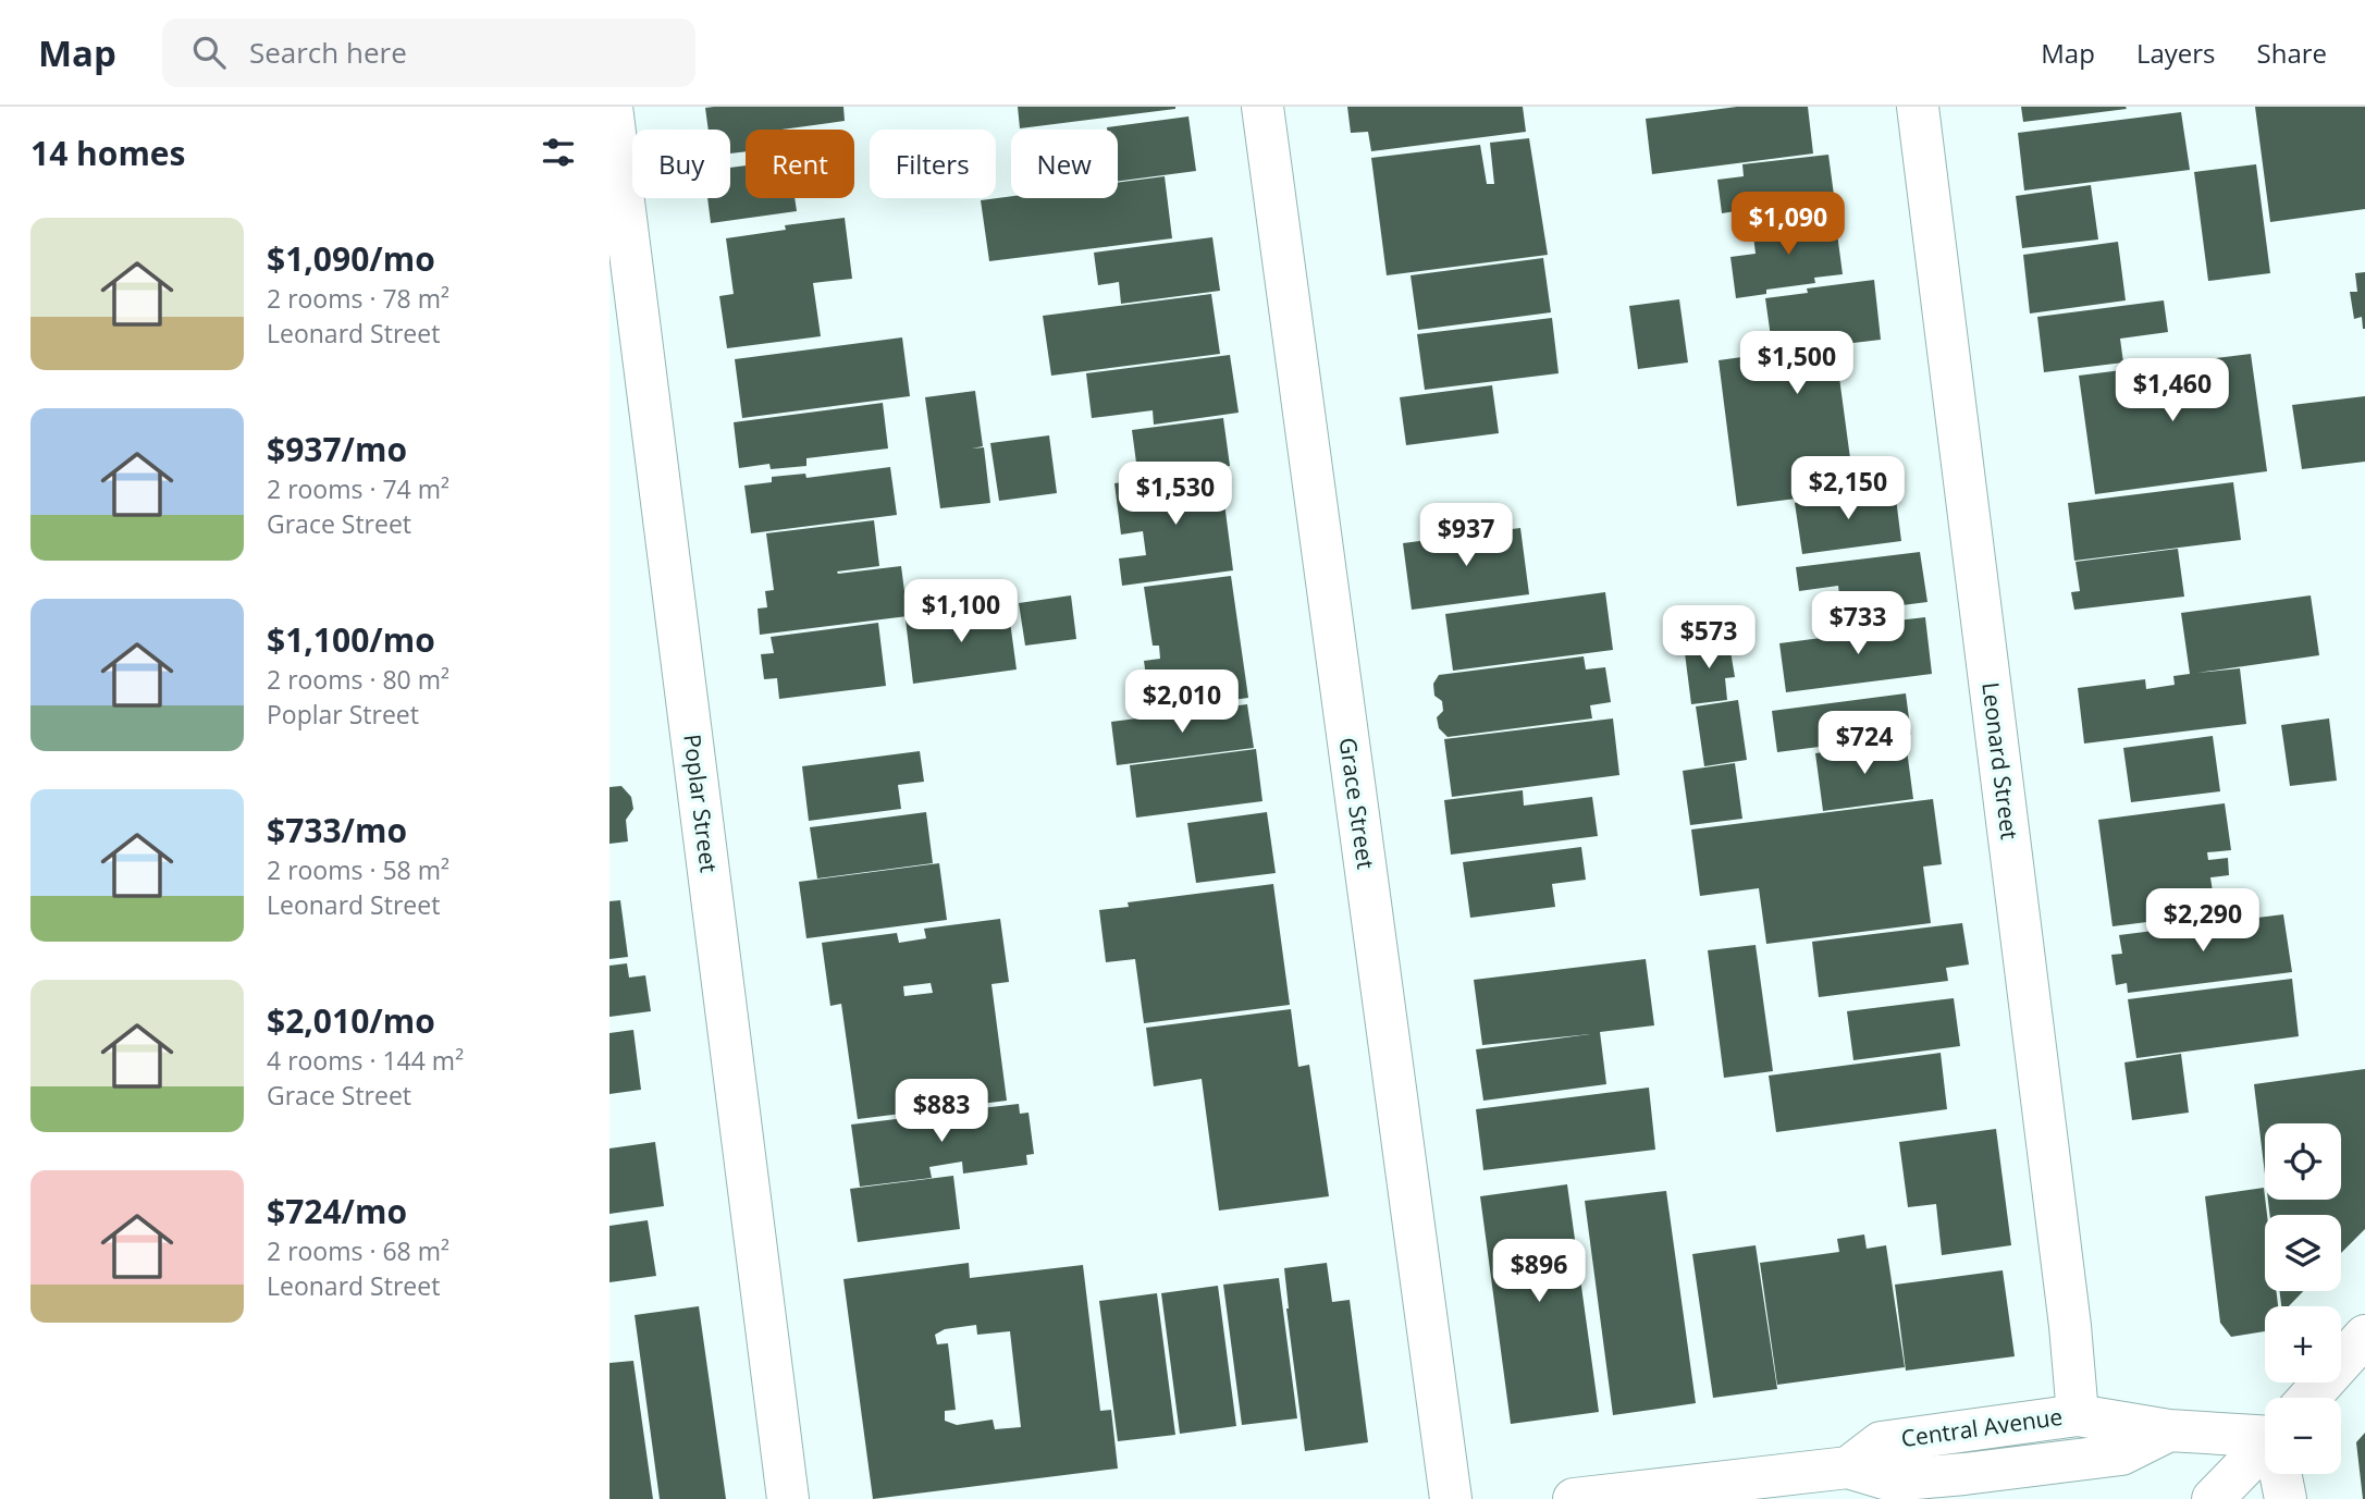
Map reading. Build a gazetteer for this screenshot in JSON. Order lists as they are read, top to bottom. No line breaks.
{"streets":{"street":["Leonard Street","Poplar Street","Grace Street","Central Avenue"]},"crossings":[["Leonard Street","Central Avenue"]],"page":{"header":"Map","search":"Search here","nav":["Map","Layers","Share"],"heading":"14 homes","chip":["Buy","Rent","Filters","New"],"price":["$1,090","$1,500","$1,460","$2,150","$1,530","$937","$1,100","$733","$573","$2,010","$724","$2,290","$883","$896"],"list":[{"name":"$1,090/mo","note":"2 rooms · 78 m² · Leonard Street"},{"name":"$937/mo","note":"2 rooms · 74 m² · Grace Street"},{"name":"$1,100/mo","note":"2 rooms · 80 m² · Poplar Street"},{"name":"$733/mo","note":"2 rooms · 58 m² · Leonard Street"},{"name":"$2,010/mo","note":"4 rooms · 144 m² · Grace Street"},{"name":"$724/mo","note":"2 rooms · 68 m² · Leonard Street"}],"map_buttons":["+","−"]}}
